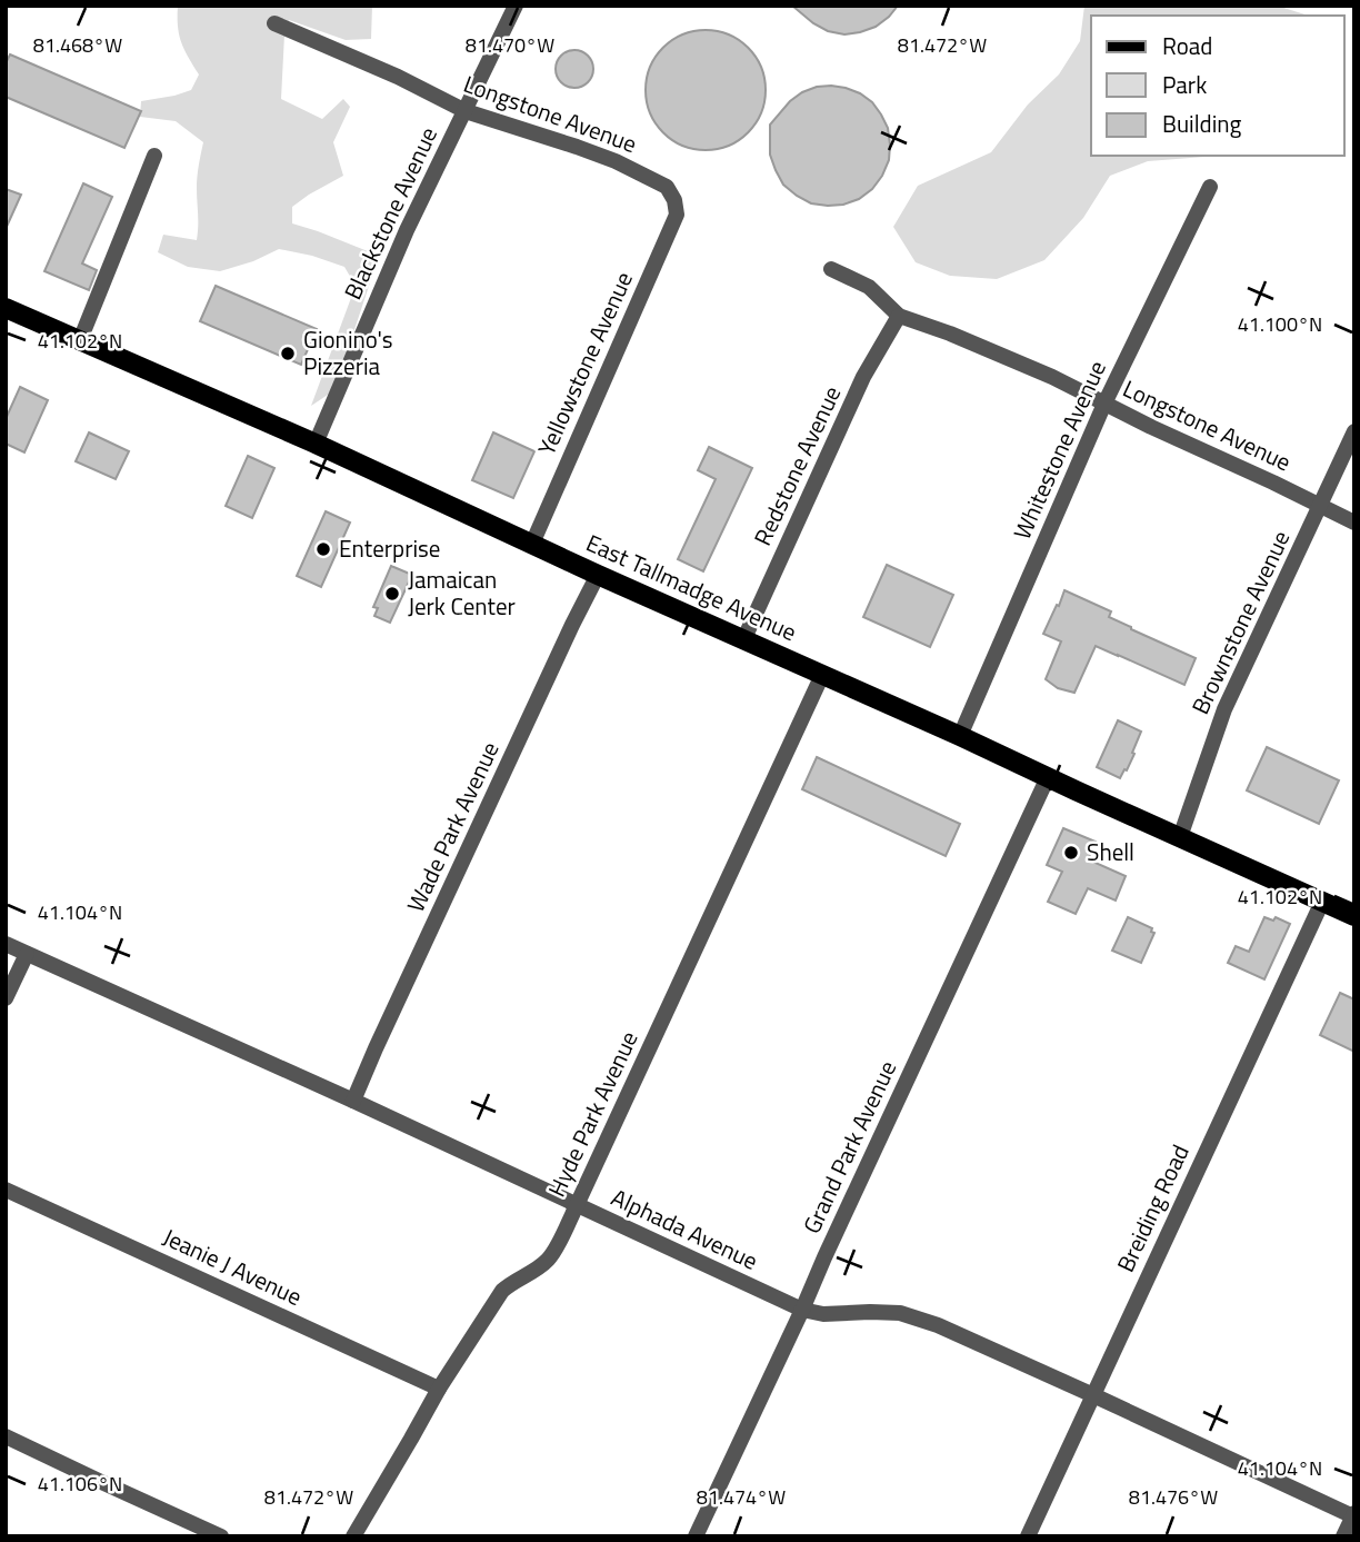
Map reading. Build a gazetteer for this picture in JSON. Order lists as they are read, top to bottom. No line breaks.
{"streets":{"main road":["East Tallmadge Avenue"],"street":["Longstone Avenue","Blackstone Avenue","Yellowstone Avenue","Whitestone Avenue","Redstone Avenue","Brownstone Avenue","Wade Park Avenue","Hyde Park Avenue","Grand Park Avenue","Breiding Road","Alphada Avenue","Jeanie J Avenue"]},"crossings":[["Longstone Avenue","Blackstone Avenue"],["Longstone Avenue","Yellowstone Avenue"],["Longstone Avenue","Whitestone Avenue"],["Longstone Avenue","Redstone Avenue"],["Longstone Avenue","Brownstone Avenue"],["Blackstone Avenue","East Tallmadge Avenue"],["Yellowstone Avenue","East Tallmadge Avenue"],["Whitestone Avenue","East Tallmadge Avenue"],["Redstone Avenue","East Tallmadge Avenue"],["East Tallmadge Avenue","Brownstone Avenue"],["East Tallmadge Avenue","Wade Park Avenue"],["East Tallmadge Avenue","Hyde Park Avenue"],["East Tallmadge Avenue","Grand Park Avenue"],["East Tallmadge Avenue","Breiding Road"],["Wade Park Avenue","Alphada Avenue"],["Hyde Park Avenue","Alphada Avenue"],["Hyde Park Avenue","Jeanie J Avenue"],["Grand Park Avenue","Alphada Avenue"],["Breiding Road","Alphada Avenue"]],"places":["Gionino's Pizzeria","Enterprise","Jamaican Jerk Center","Shell"],"legend":["Road","Park","Building"],"coordinates":["81.472°W","81.468°W","81.470°W","41.100°N","41.102°N","41.104°N","41.106°N","81.474°W","81.476°W"]}
